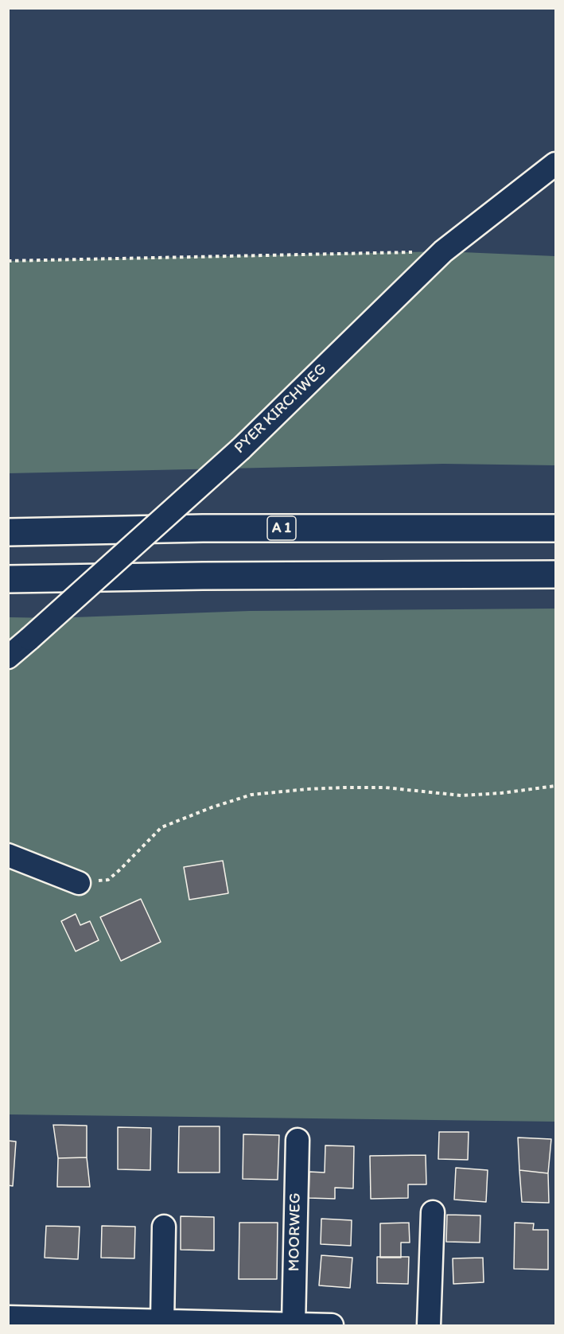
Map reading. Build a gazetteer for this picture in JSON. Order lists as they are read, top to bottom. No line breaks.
{"streets":{"highway":["A 1"],"street":["PYER KIRCHWEG","MOORWEG"]}}
